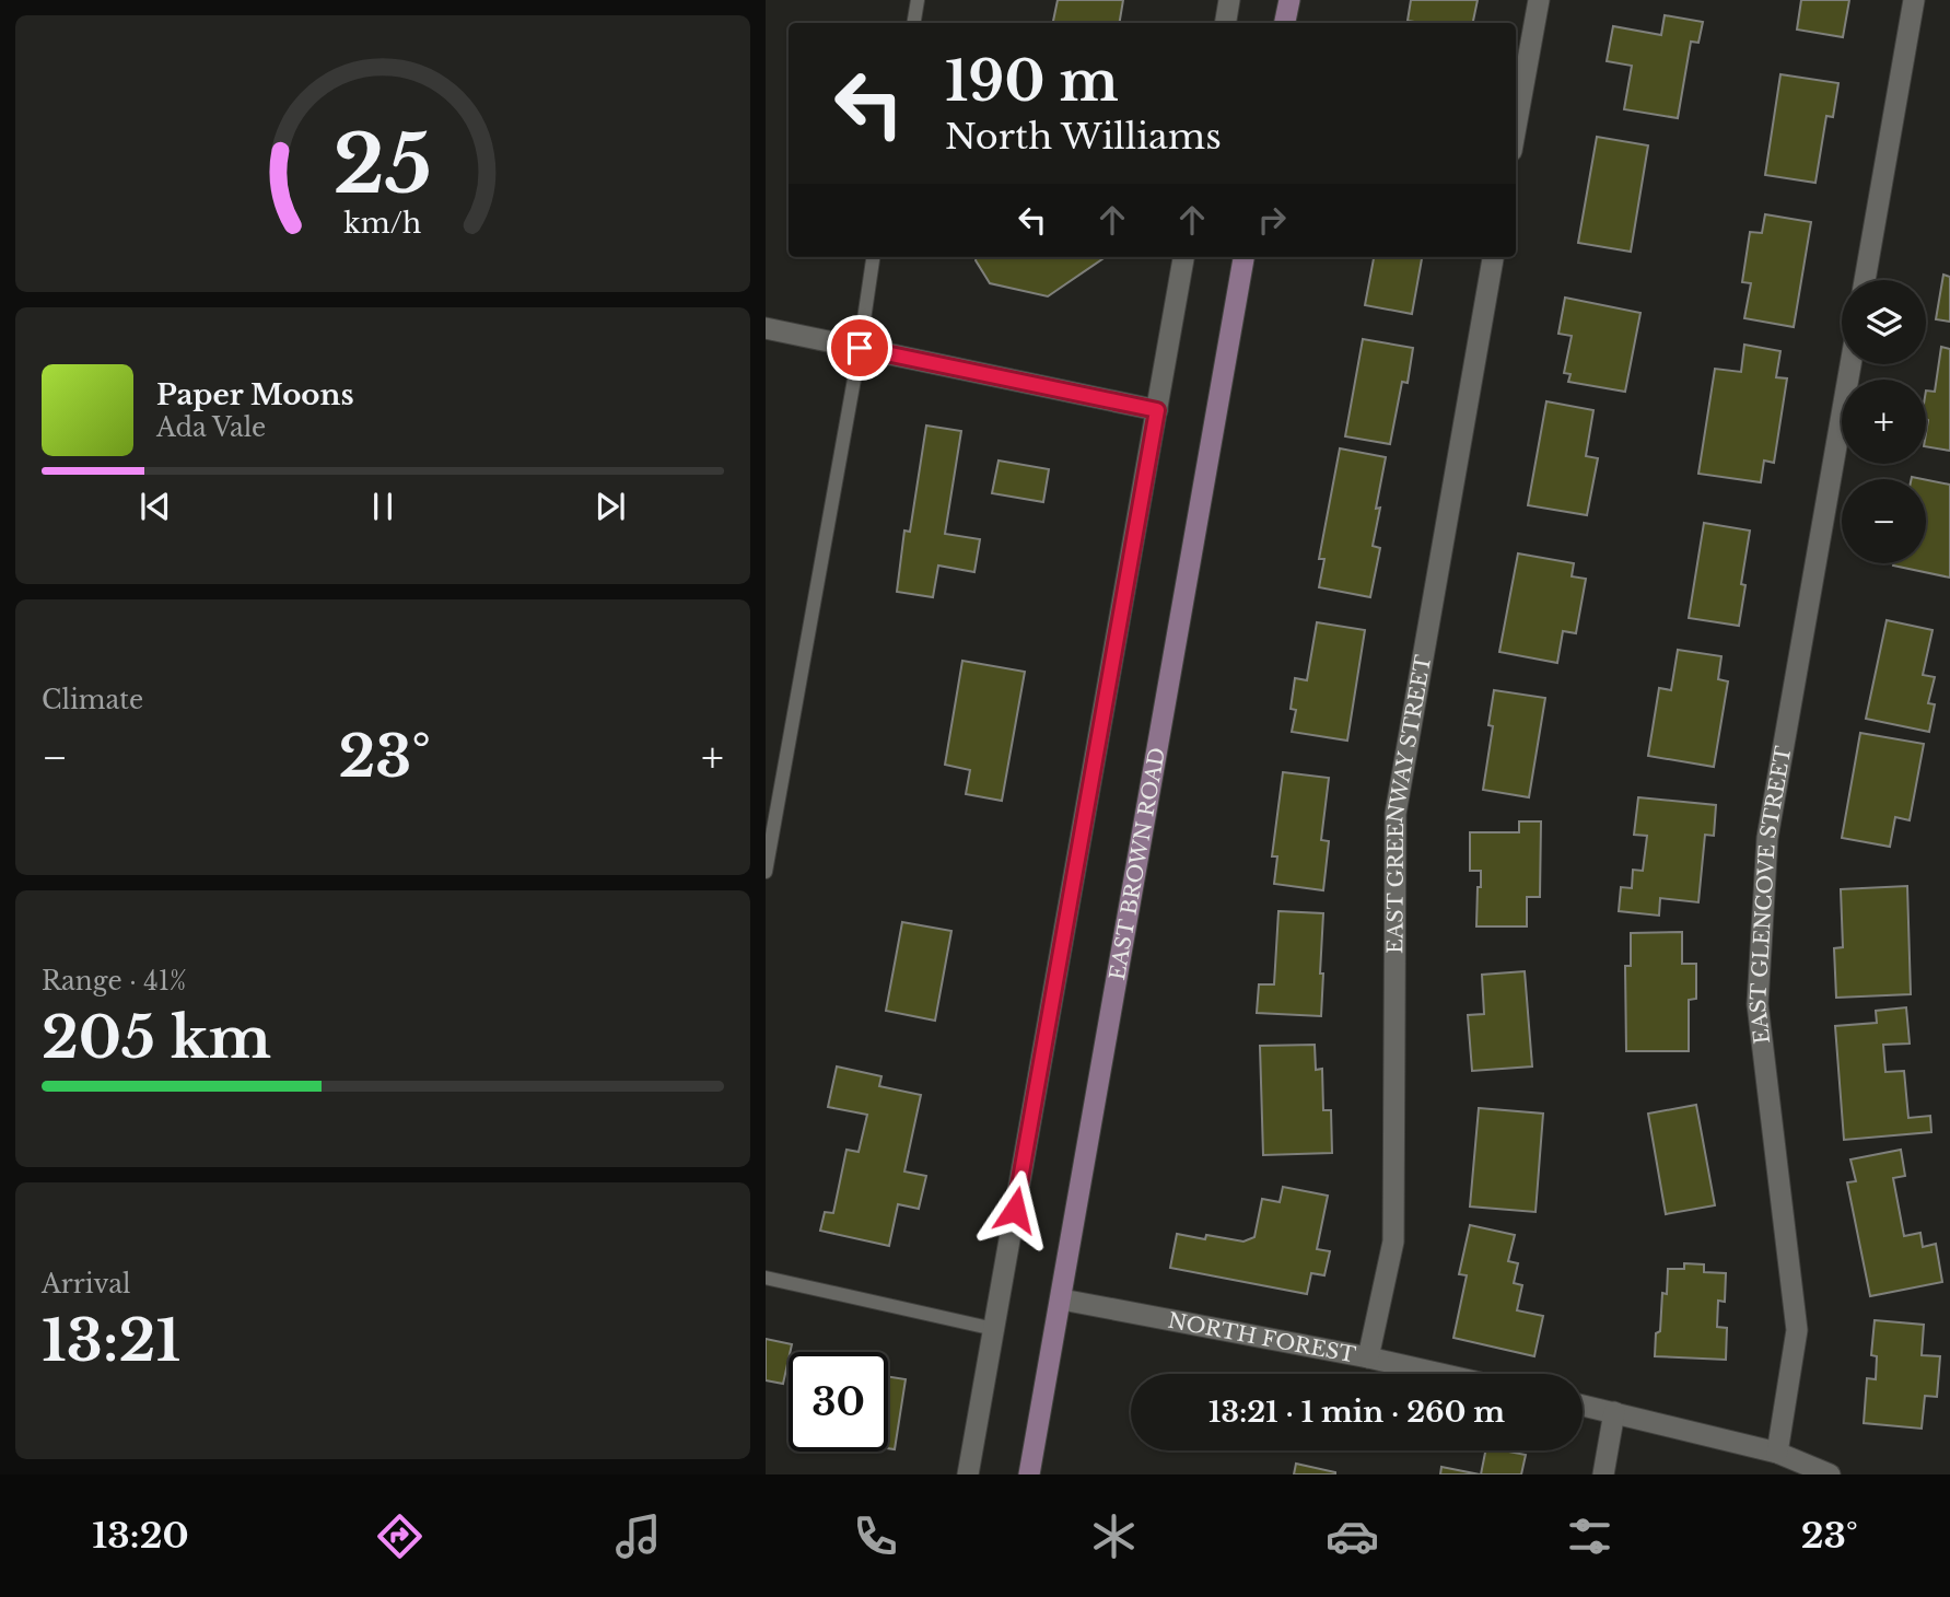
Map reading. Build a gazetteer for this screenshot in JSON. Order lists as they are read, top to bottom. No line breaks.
{"streets":{"main road":["EAST BROWN ROAD"],"street":["EAST GREENWAY STREET","EAST GLENCOVE STREET","NORTH FOREST"]},"crossings":[["EAST GREENWAY STREET","NORTH FOREST"],["EAST BROWN ROAD","NORTH FOREST"]],"page":{"turn":["190 m","North Williams"],"map_buttons":["+","−"],"song":["Paper Moons","Ada Vale"],"tile":["Climate",["Range · 41%","205 km"],["Arrival","13:21"]],"heat":["−","23°","+"],"limit":"30","trip":"13:21 · 1 min · 260 m","tabs":["13:20","23°"],"gauge":["25","km/h"]}}
